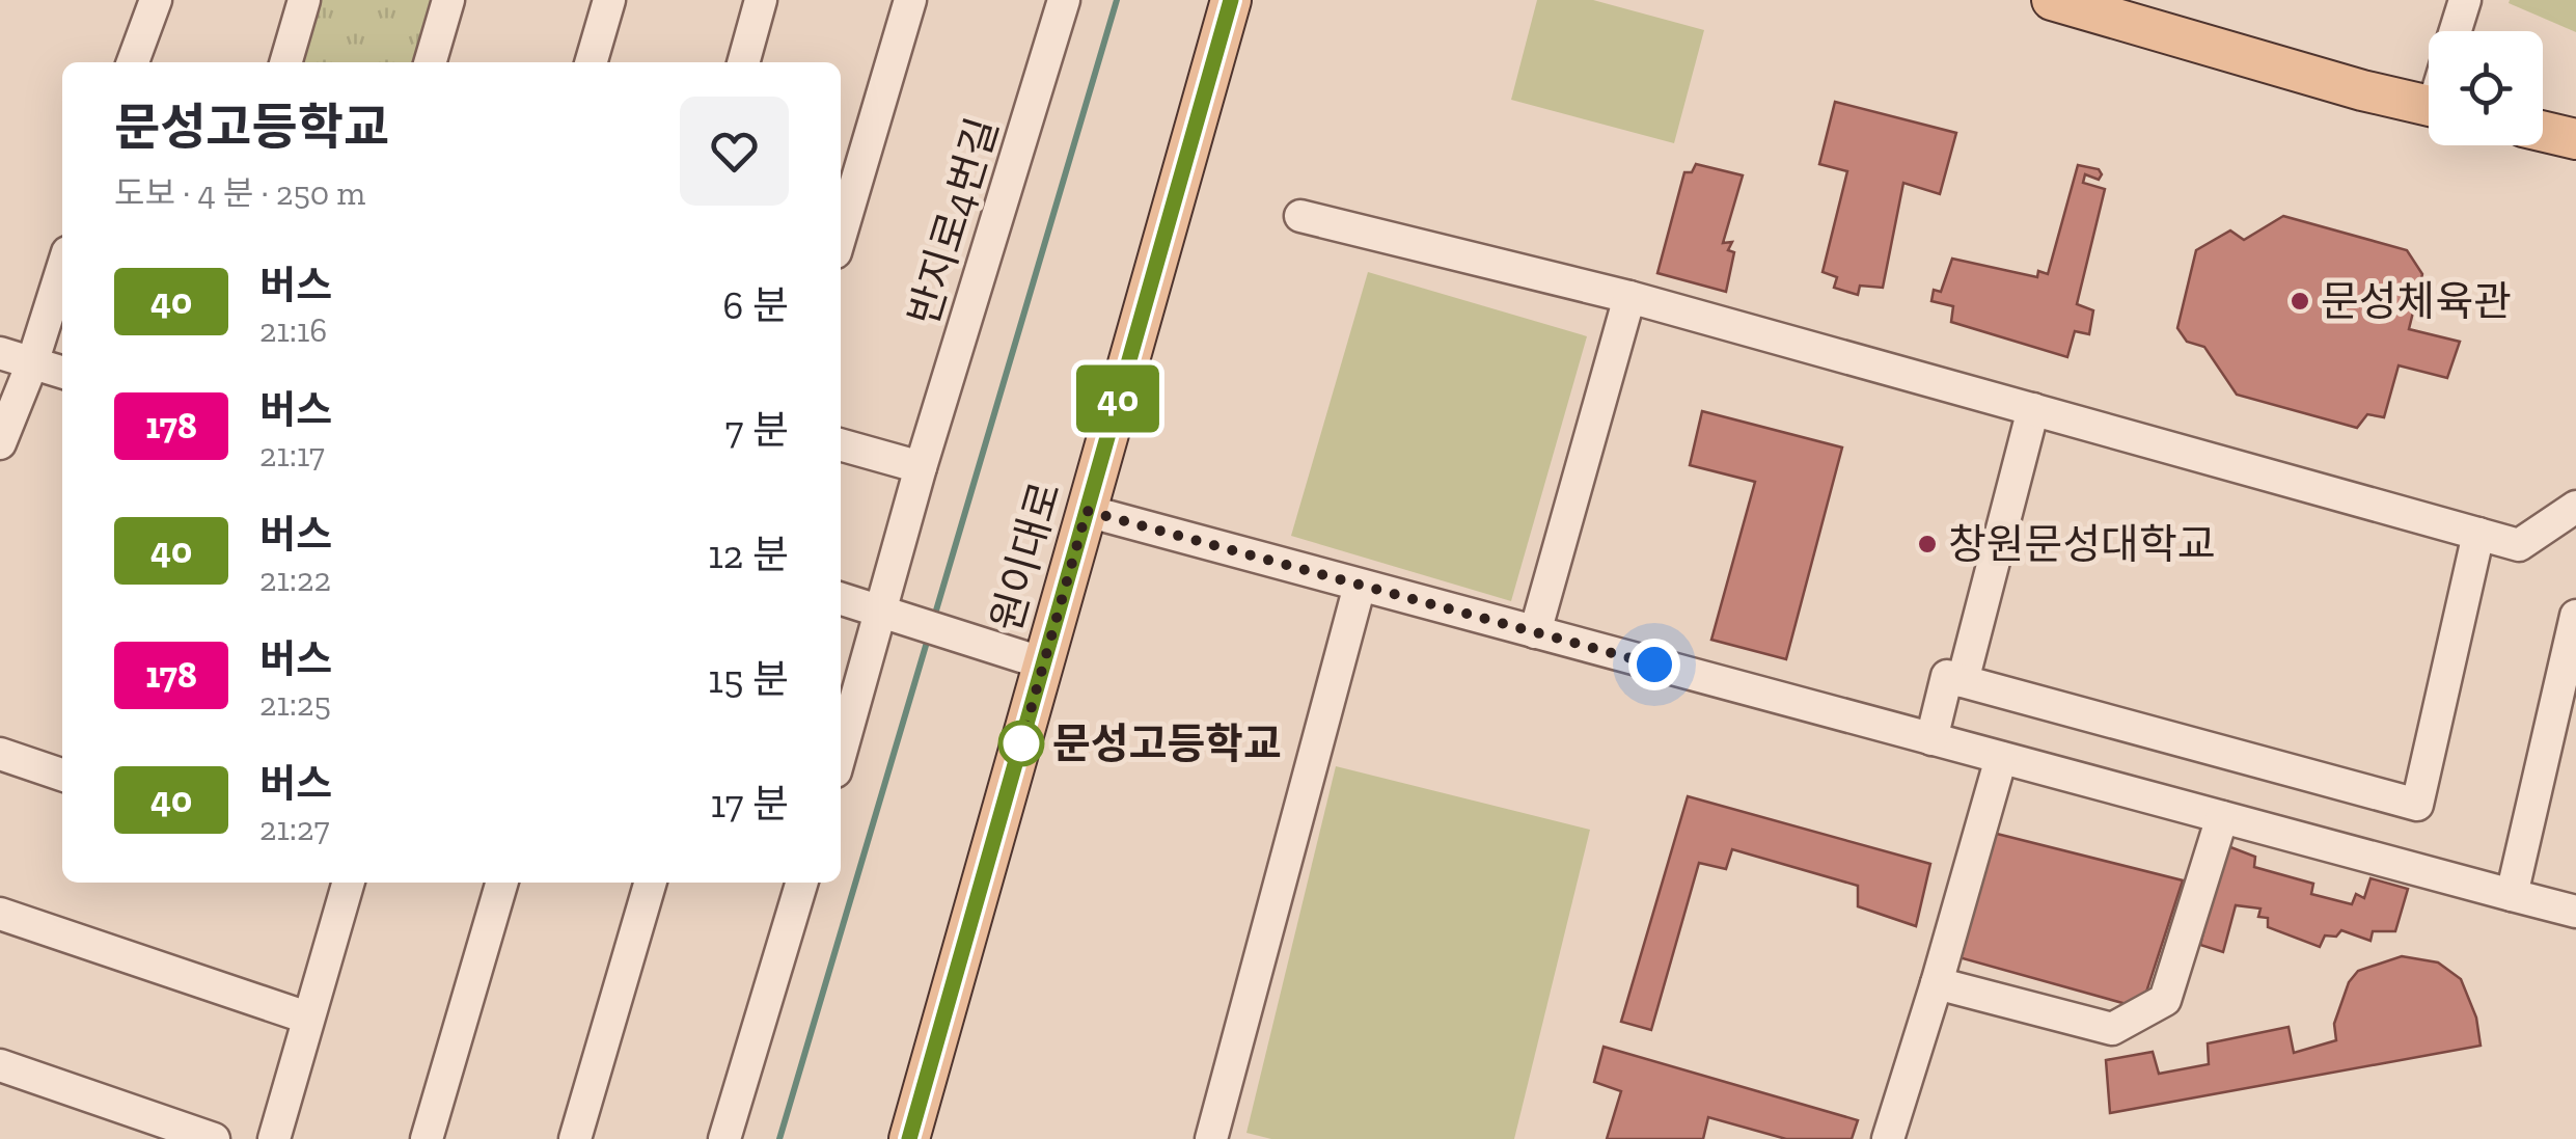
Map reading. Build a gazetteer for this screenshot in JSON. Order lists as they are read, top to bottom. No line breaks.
{"streets":{"main road":["원이대로"],"street":["반지로4번길"]},"places":["문성체육관","창원문성대학교","문성고등학교"],"lines":["bus line 40"],"page":{"on_map":"40","heading":["문성고등학교","도보 · 4 분 · 250 m"],"list":[{"mark":"40","name":"버스","note":"21:16","value":"6 분"},{"mark":"178","name":"버스","note":"21:17","value":"7 분"},{"mark":"40","name":"버스","note":"21:22","value":"12 분"},{"mark":"178","name":"버스","note":"21:25","value":"15 분"},{"mark":"40","name":"버스","note":"21:27","value":"17 분"}]}}
